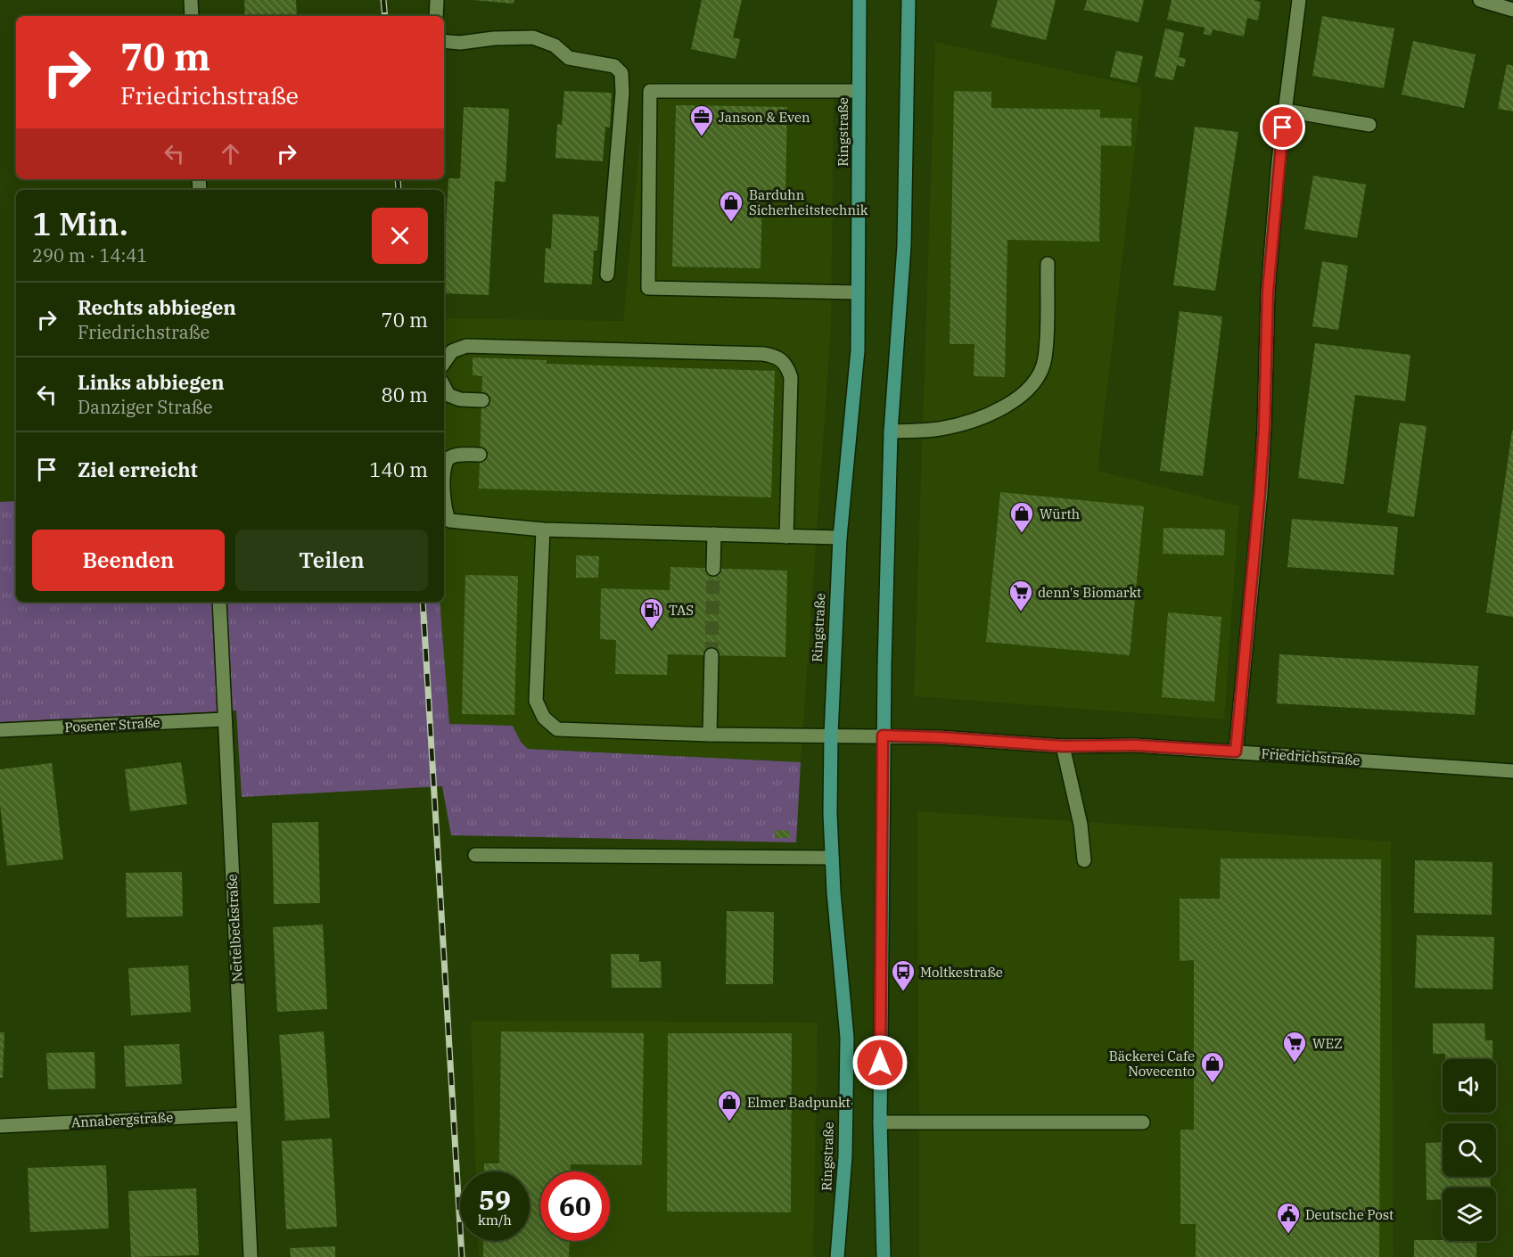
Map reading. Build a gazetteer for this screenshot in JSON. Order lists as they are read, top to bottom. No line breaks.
{"streets":{"main road":["Ringstraße"],"street":["Posener Straße","Friedrichstraße","Nettelbeckstraße","Annabergstraße"]},"crossings":[["Ringstraße","Friedrichstraße"],["Posener Straße","Nettelbeckstraße"],["Nettelbeckstraße","Annabergstraße"]],"places":{"office":["Janson & Even"],"shop":["Barduhn Sicherheitstechnik","Würth","Bäckerei Cafe Novecento","Elmer Badpunkt"],"supermarket":["denn's Biomarkt","WEZ"],"fuel station":["TAS"],"bus stop":["Moltkestraße"],"public building":["Deutsche Post"]},"page":{"turn":["70 m","Friedrichstraße"],"heading":["1 Min.","290 m · 14:41"],"list":[{"name":"Rechts abbiegen","note":"Friedrichstraße","value":"70 m"},{"name":"Links abbiegen","note":"Danziger Straße","value":"80 m"},{"name":"Ziel erreicht","value":"140 m"}],"buttons":["Beenden","Teilen"],"speed":"59 km/h","limit":"60"}}
